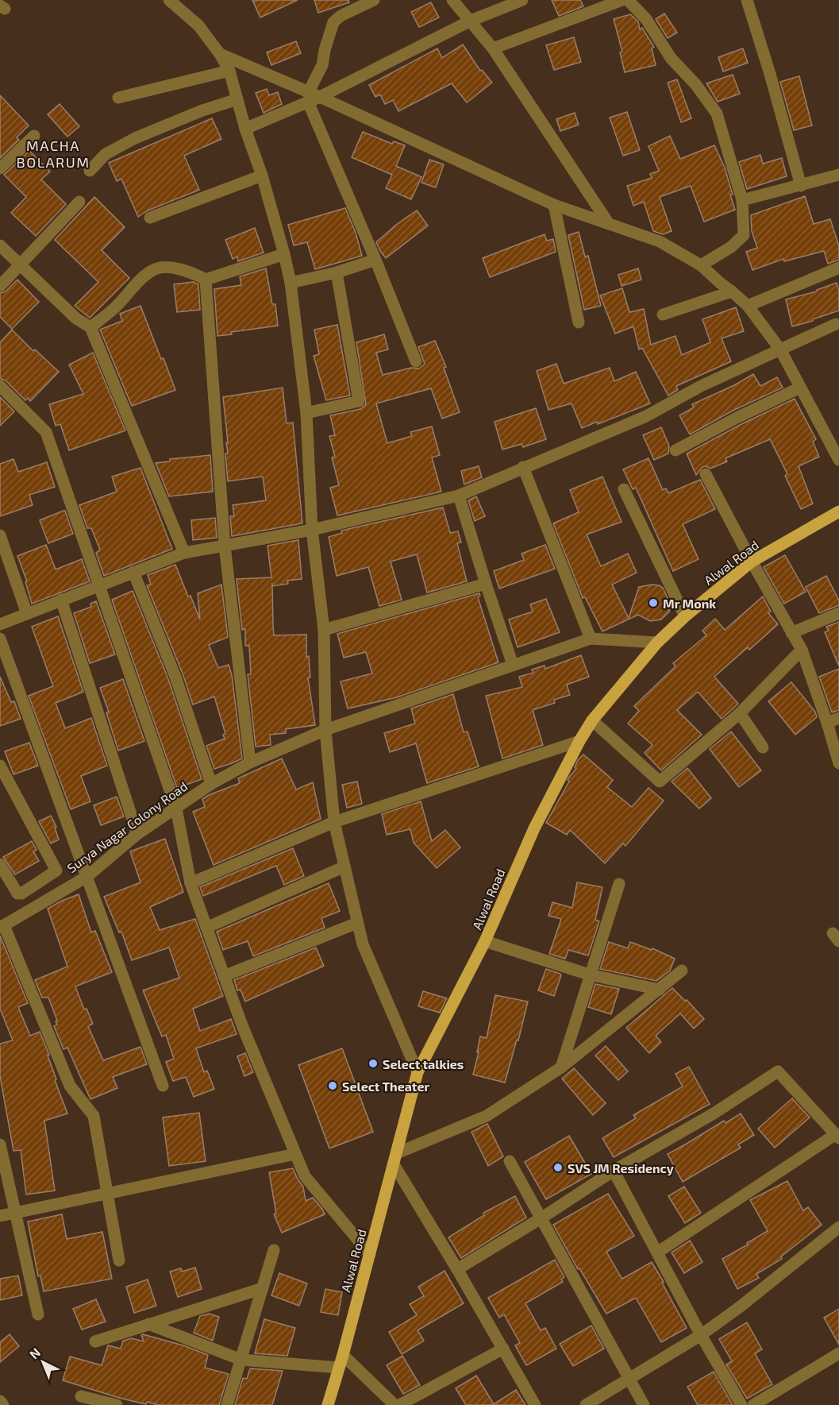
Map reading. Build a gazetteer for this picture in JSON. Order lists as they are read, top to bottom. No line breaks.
{"streets":{"main road":["Alwal Road"],"street":["Surya Nagar Colony Road"]},"districts":["MACHA BOLARUM"],"places":["Mr Monk","Select talkies","Select Theater","SVS JM Residency"],"north":"top left"}
